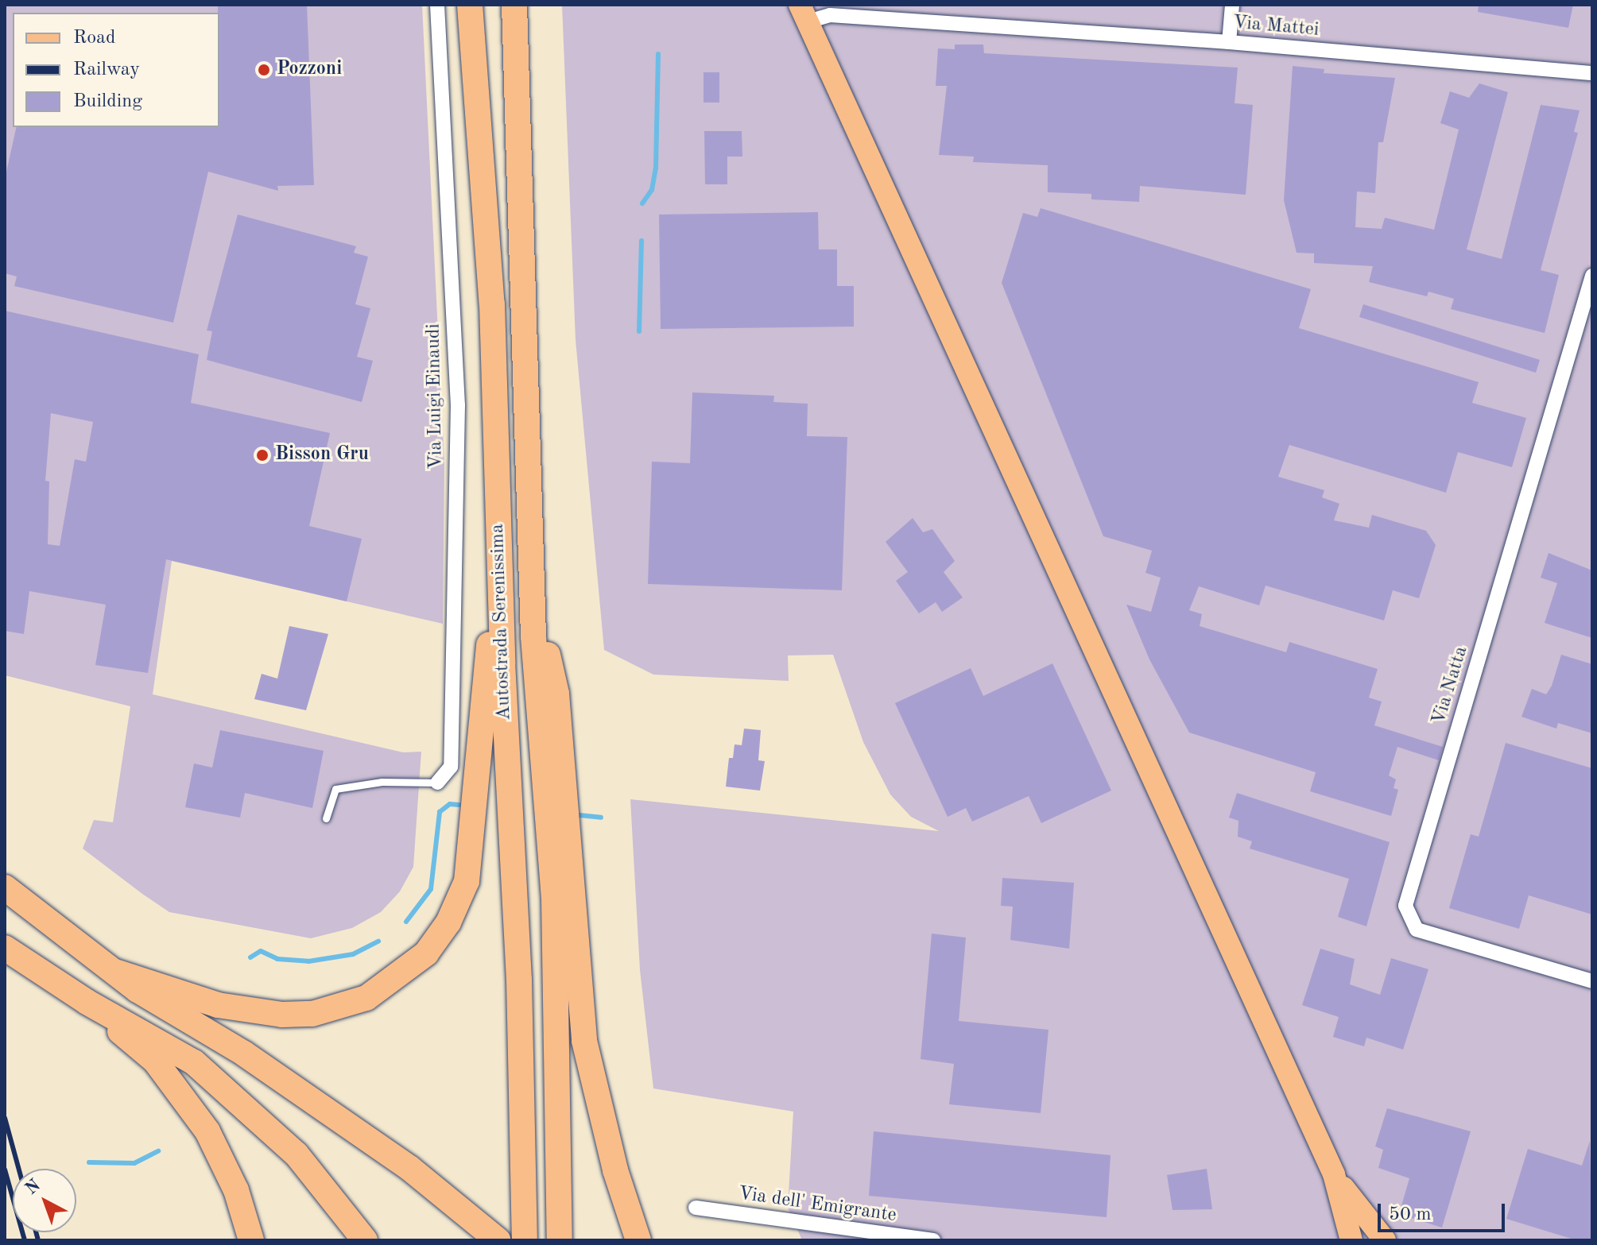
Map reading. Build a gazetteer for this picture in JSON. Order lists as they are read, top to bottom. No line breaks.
{"streets":{"highway":["Autostrada Serenissima"],"street":["Via Mattei","Via Luigi Einaudi","Via Natta","Via dell' Emigrante"]},"places":["Pozzoni","Bisson Gru"],"legend":["Road","Railway","Building"],"scale_bar":"50 m","north":"top left"}
